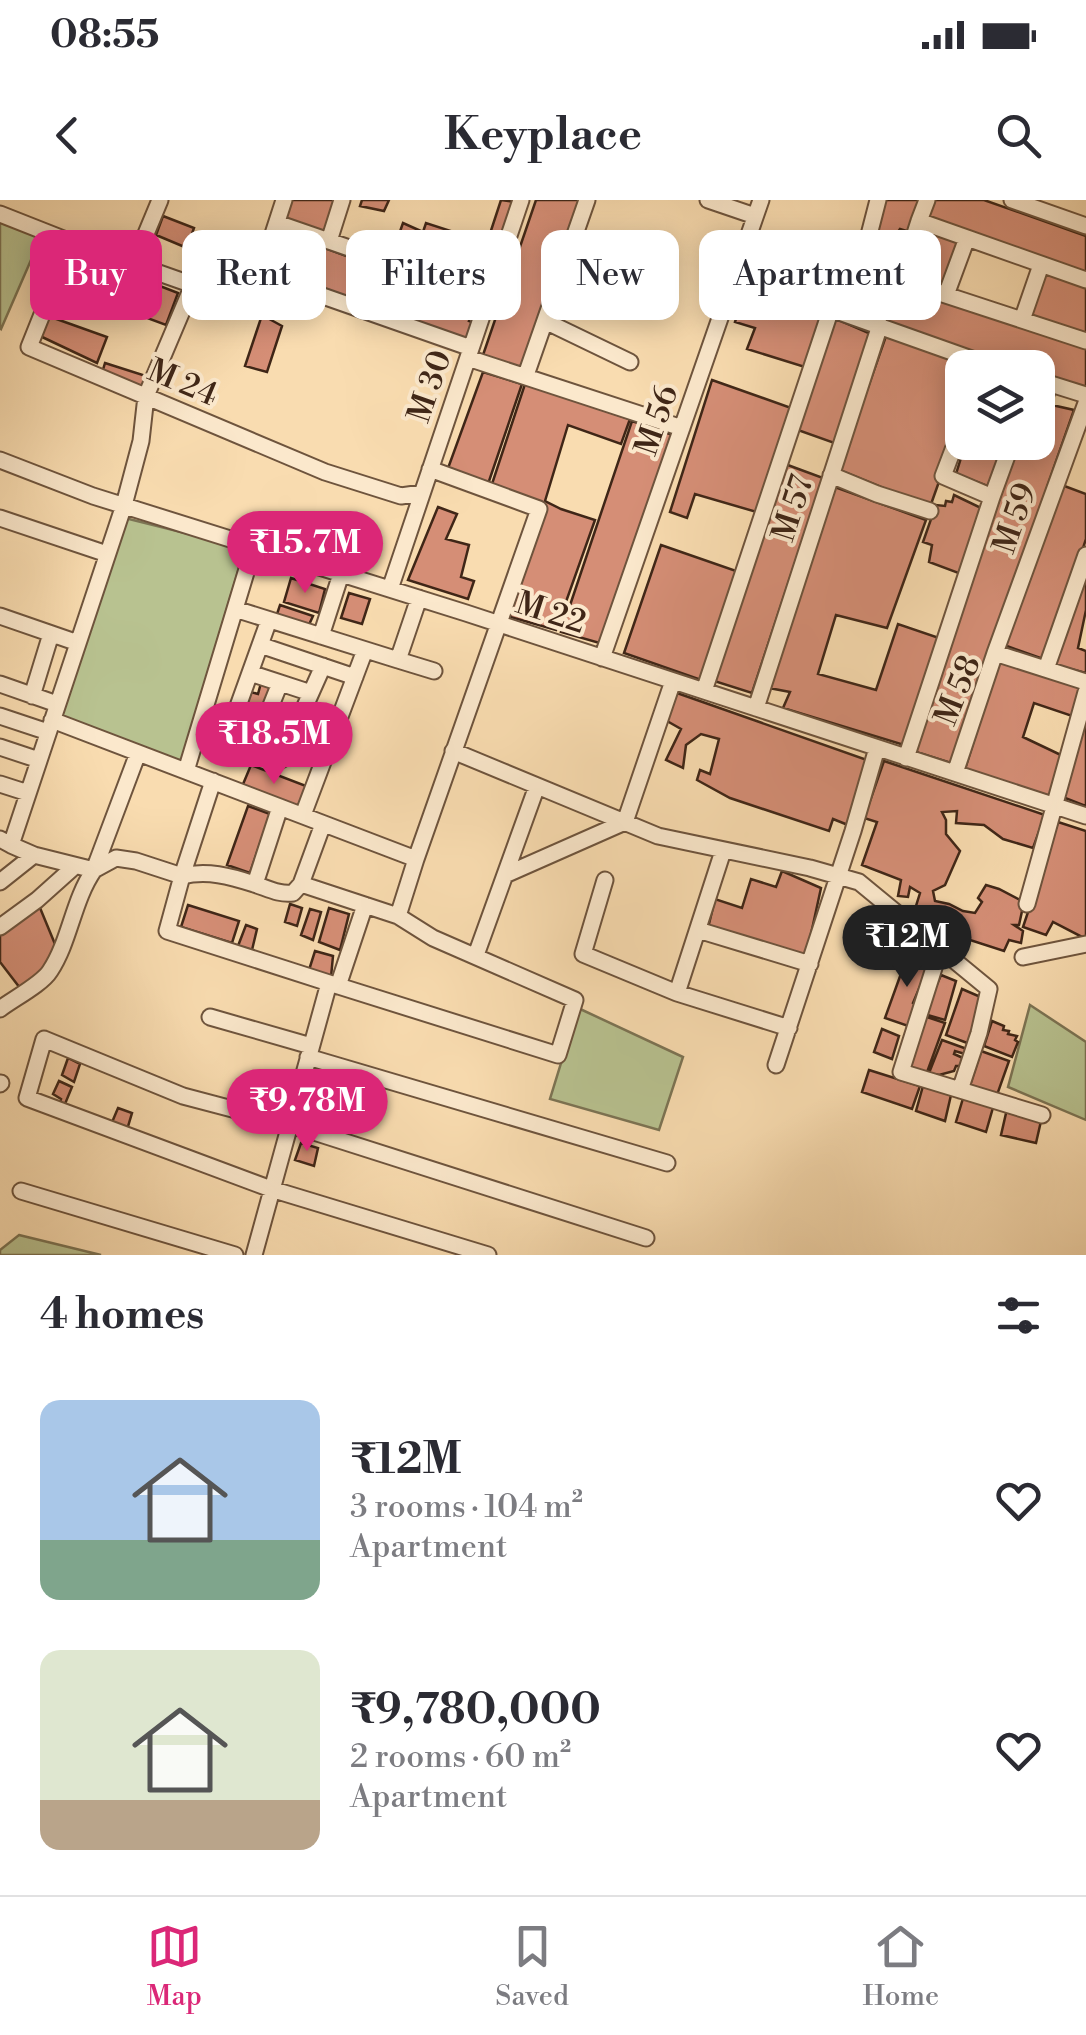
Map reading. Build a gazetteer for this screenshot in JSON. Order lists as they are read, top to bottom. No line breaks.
{"streets":{"street":["M 24","M 30","M 56","M 57","M 59","M 22","M 58"]},"crossings":[["M 24","M 30"],["M 30","M 22"],["M 56","M 22"],["M 57","M 22"],["M 59","M 58"],["M 22","M 58"]],"page":{"status":"08:55","header":"Keyplace","chip":["Buy","Rent","Filters","New","Apartment"],"price":["₹15.7M","₹18.5M","₹12M","₹9.78M"],"heading":"4 homes","list":[{"name":"₹12M","note":"3 rooms · 104 m² · Apartment"},{"name":"₹9,780,000","note":"2 rooms · 60 m² · Apartment"}],"tabs":["Map","Saved","Home"]}}
